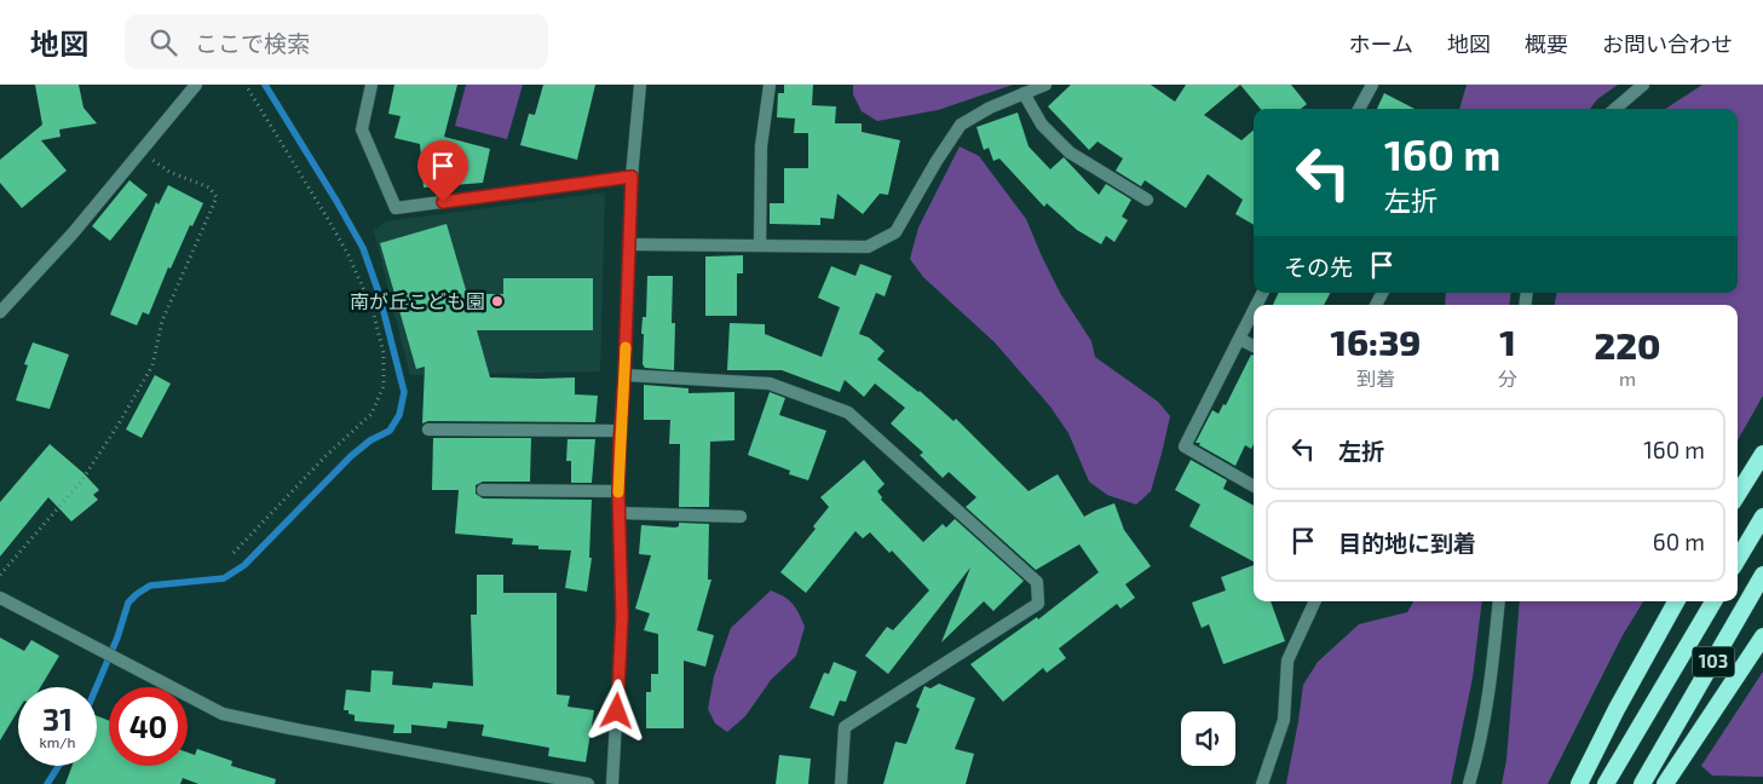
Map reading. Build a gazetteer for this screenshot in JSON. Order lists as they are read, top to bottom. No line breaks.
{"streets":{"highway":["103"]},"places":["南が丘こども園"],"page":{"header":"地図","search":"ここで検索","nav":["ホーム","地図","概要","お問い合わせ"],"turn":["160 m","左折"],"then":"その先","eta":["16:39","到着","1","分","220","m"],"list":[{"name":"左折","value":"160 m"},{"name":"目的地に到着","value":"60 m"}],"speed":"31 km/h","limit":"40"}}
